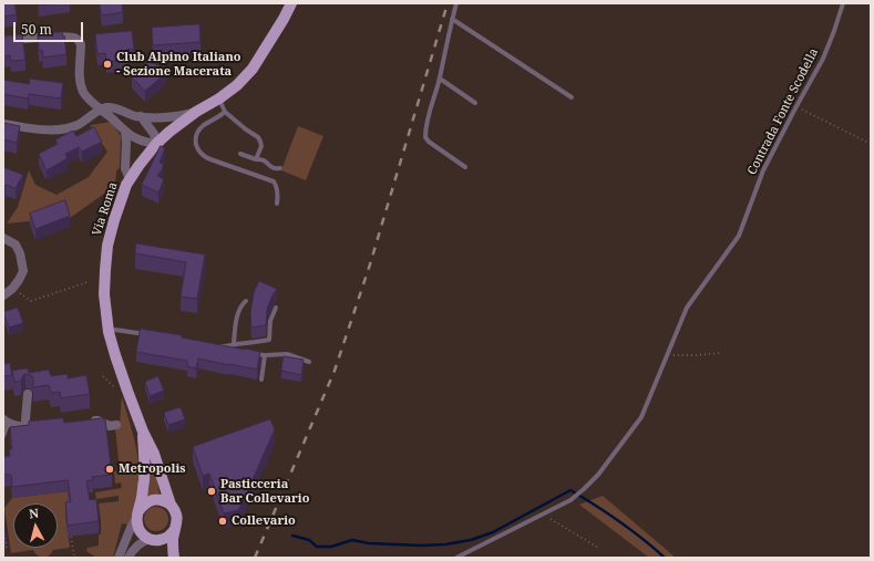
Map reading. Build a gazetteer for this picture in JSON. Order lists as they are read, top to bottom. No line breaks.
{"streets":{"main road":["Via Roma"],"lane":["Contrada Fonte Scodella"]},"places":["Club Alpino Italiano - Sezione Macerata","Metropolis","Pasticceria Bar Collevario","Collevario"],"scale_bar":"50 m","north":"top"}
